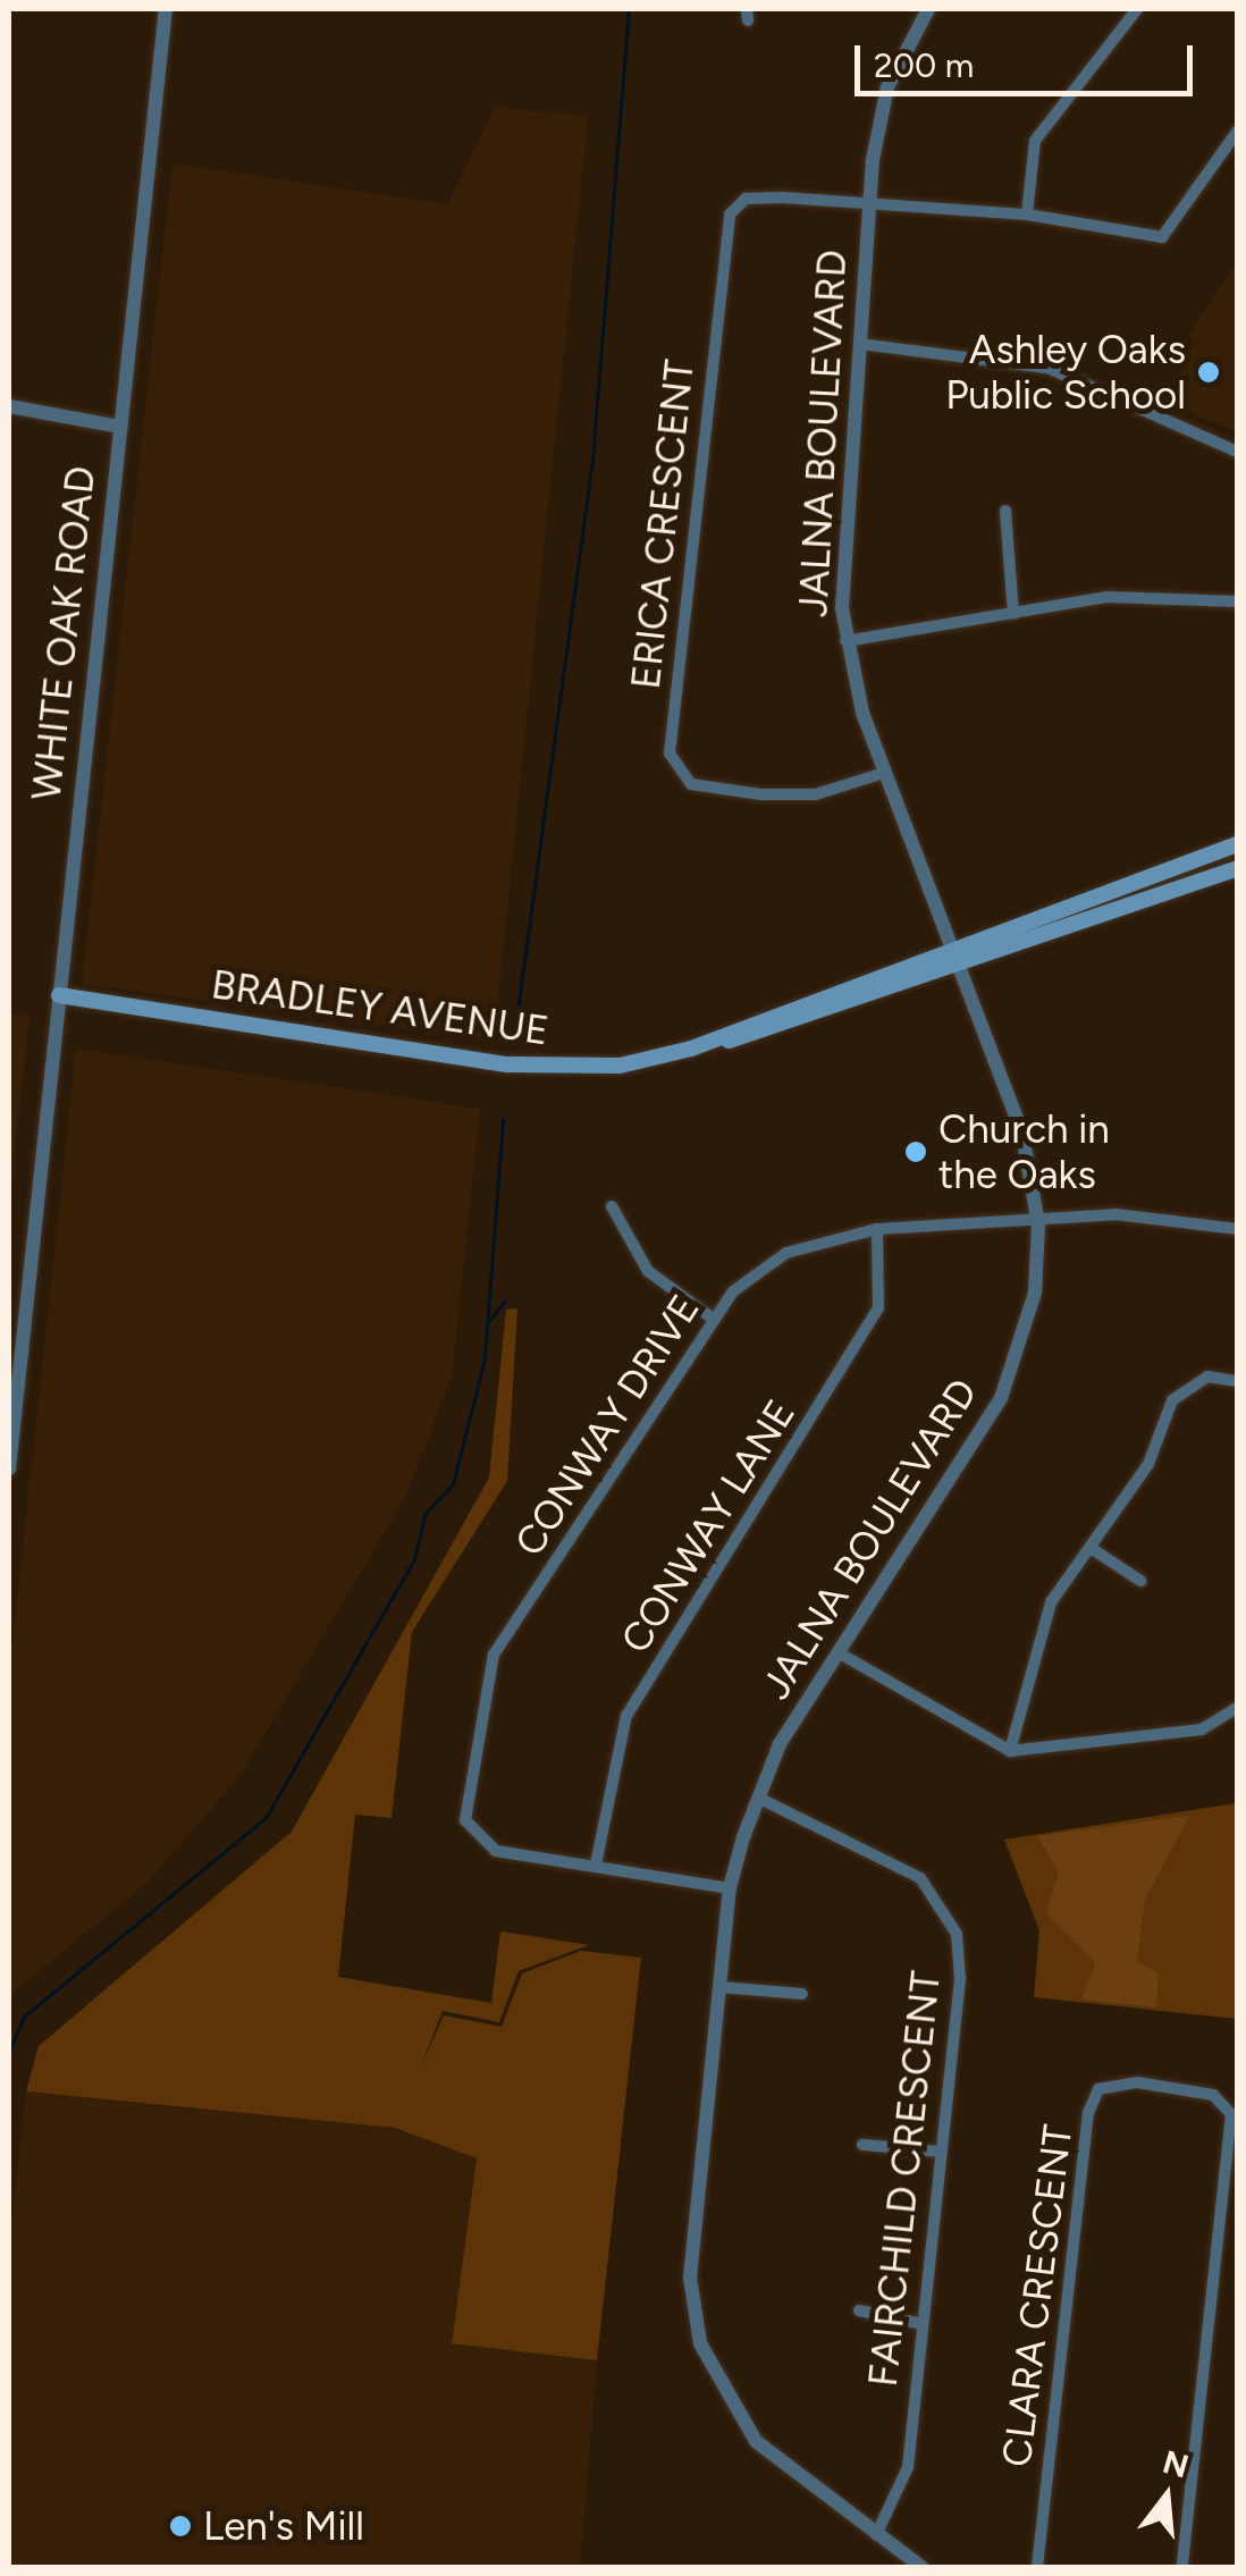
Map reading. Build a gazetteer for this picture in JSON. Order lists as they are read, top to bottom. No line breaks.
{"streets":{"main road":["BRADLEY AVENUE"],"street":["JALNA BOULEVARD","ERICA CRESCENT","WHITE OAK ROAD","CONWAY DRIVE","CONWAY LANE","FAIRCHILD CRESCENT","CLARA CRESCENT"]},"crossings":[["JALNA BOULEVARD","ERICA CRESCENT"],["JALNA BOULEVARD","BRADLEY AVENUE"],["JALNA BOULEVARD","CONWAY DRIVE"],["JALNA BOULEVARD","FAIRCHILD CRESCENT"],["WHITE OAK ROAD","BRADLEY AVENUE"],["CONWAY DRIVE","CONWAY LANE"]],"places":["Ashley Oaks Public School","Church in the Oaks","Len's Mill"],"scale_bar":"200 m","north":"top"}
